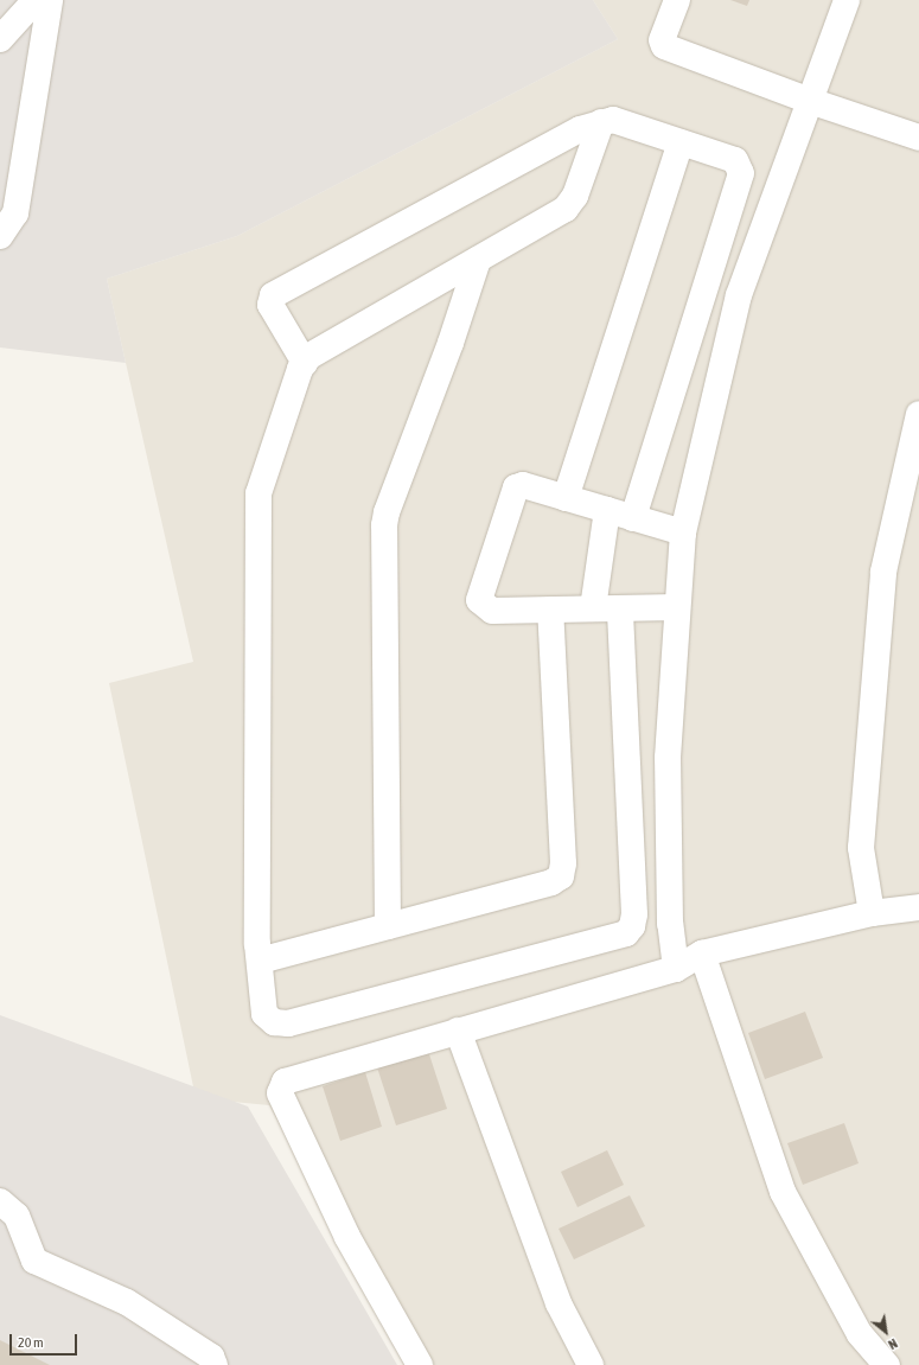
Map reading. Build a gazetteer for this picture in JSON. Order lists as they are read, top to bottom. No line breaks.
{"scale_bar":"20 m","north":"bottom right"}
